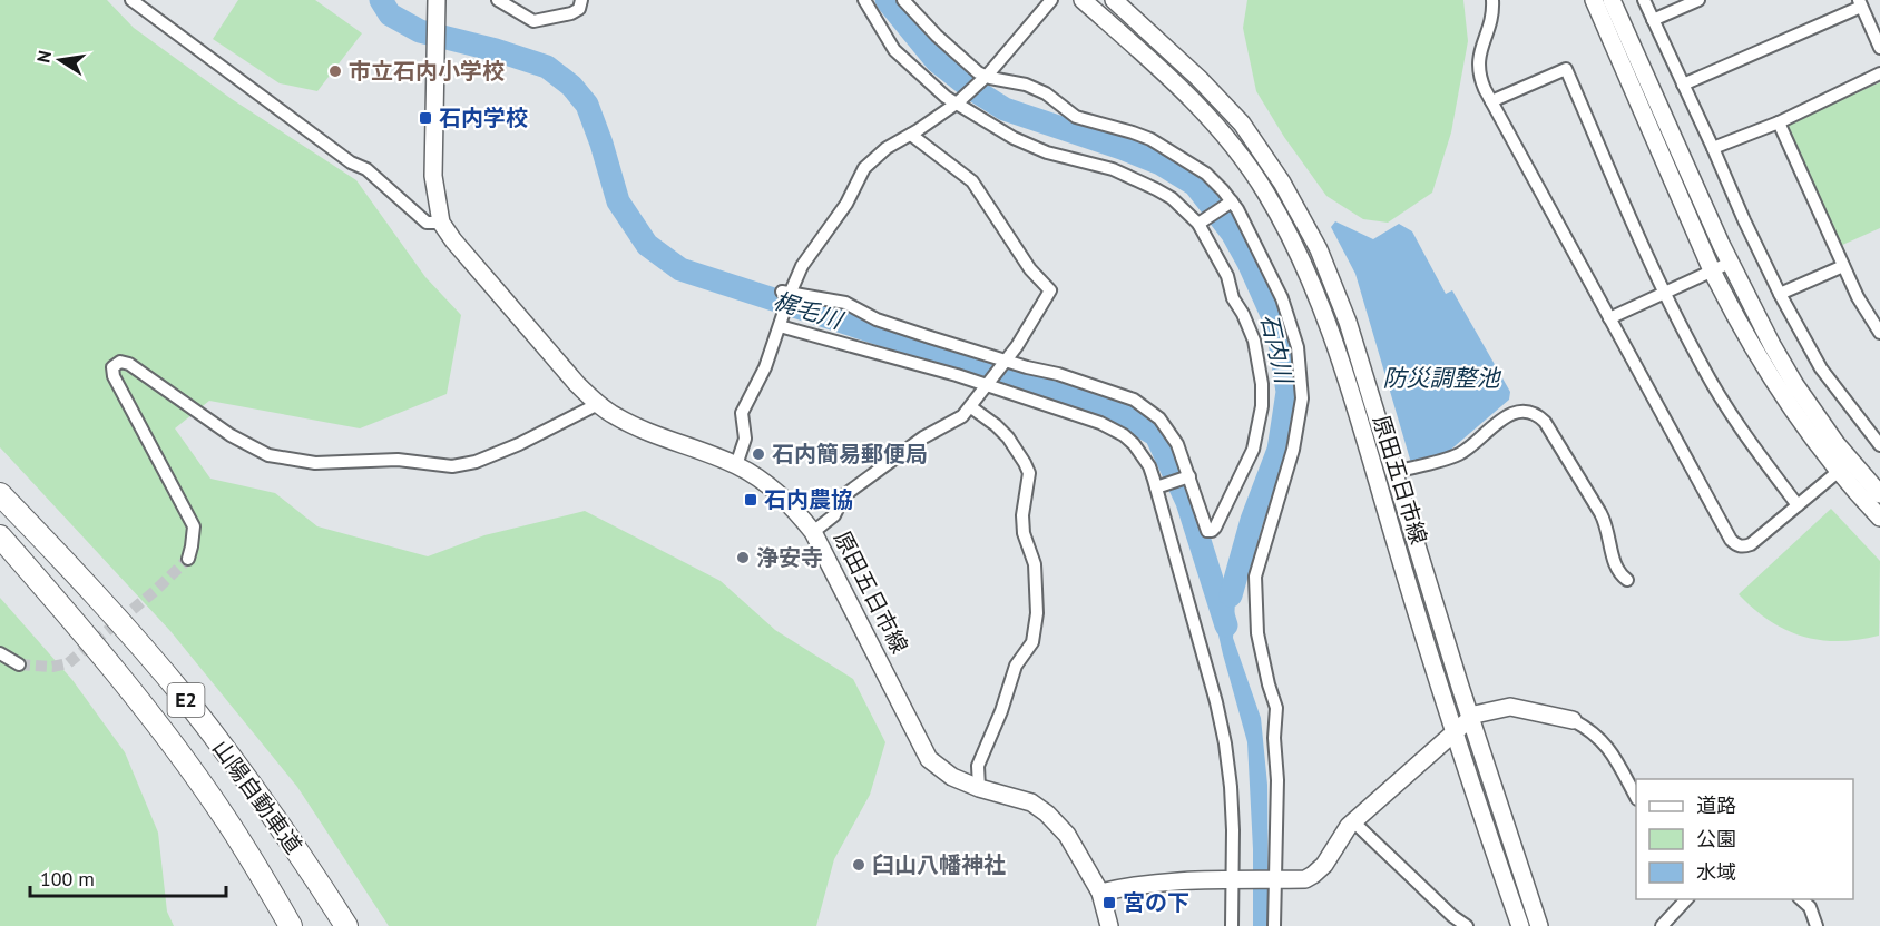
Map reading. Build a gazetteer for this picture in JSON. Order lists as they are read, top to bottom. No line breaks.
{"streets":{"highway":["E2","山陽自動車道"],"main road":["原田五日市線"]},"water":["梶毛川","石内川","防災調整池"],"places":{"other":["市立石内小学校","石内簡易郵便局","浄安寺","臼山八幡神社"],"transit":["石内学校","石内農協","宮の下"]},"legend":["道路","公園","水域"],"scale_bar":"100 m","north":"left"}
